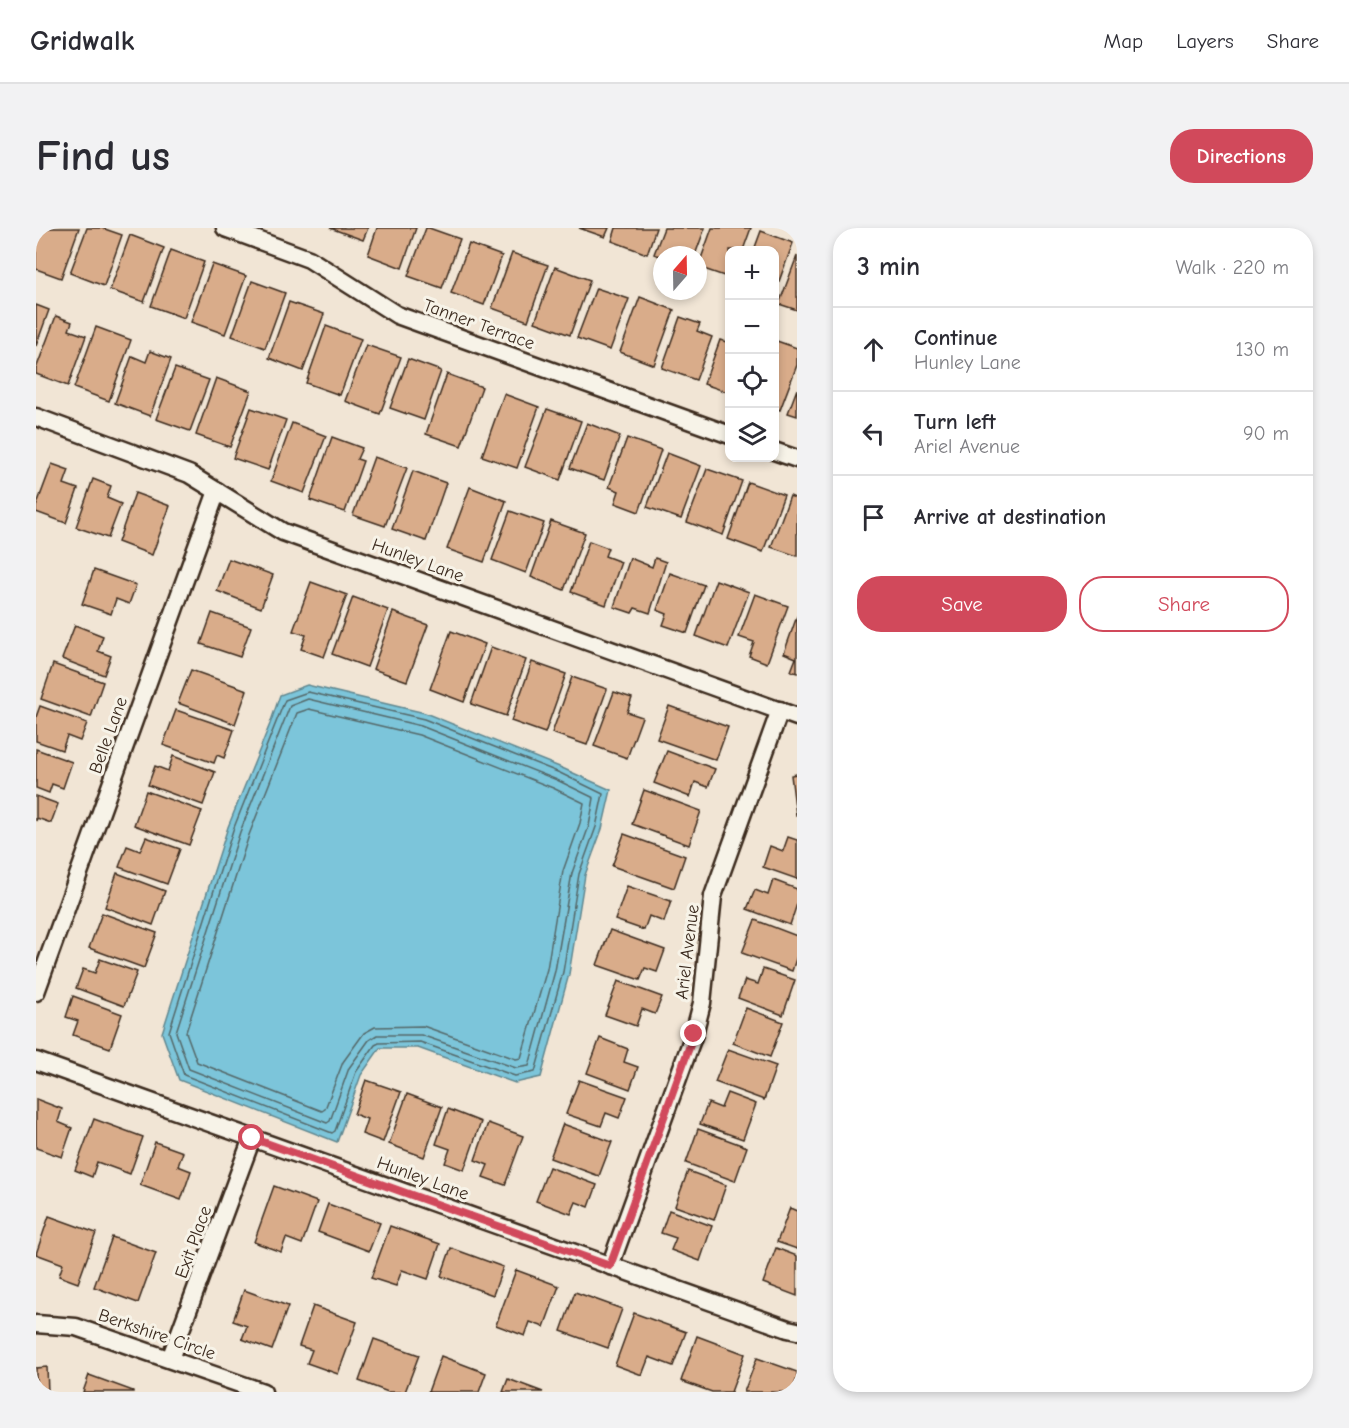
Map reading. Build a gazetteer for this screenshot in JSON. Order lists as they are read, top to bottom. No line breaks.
{"streets":{"street":["Tanner Terrace","Hunley Lane","Belle Lane","Ariel Avenue","Exit Place","Berkshire Circle"]},"crossings":[["Hunley Lane","Belle Lane"],["Hunley Lane","Ariel Avenue"],["Hunley Lane","Exit Place"],["Exit Place","Berkshire Circle"]],"north":"top","page":{"header":"Gridwalk","nav":["Map","Layers","Share"],"buttons":["Directions",["Save","Share"]],"title":"Find us","heading":["3 min","Walk · 220 m"],"map_buttons":["+","−"],"list":[["Continue","Hunley Lane","130 m"],["Turn left","Ariel Avenue","90 m"],"Arrive at destination"]}}
